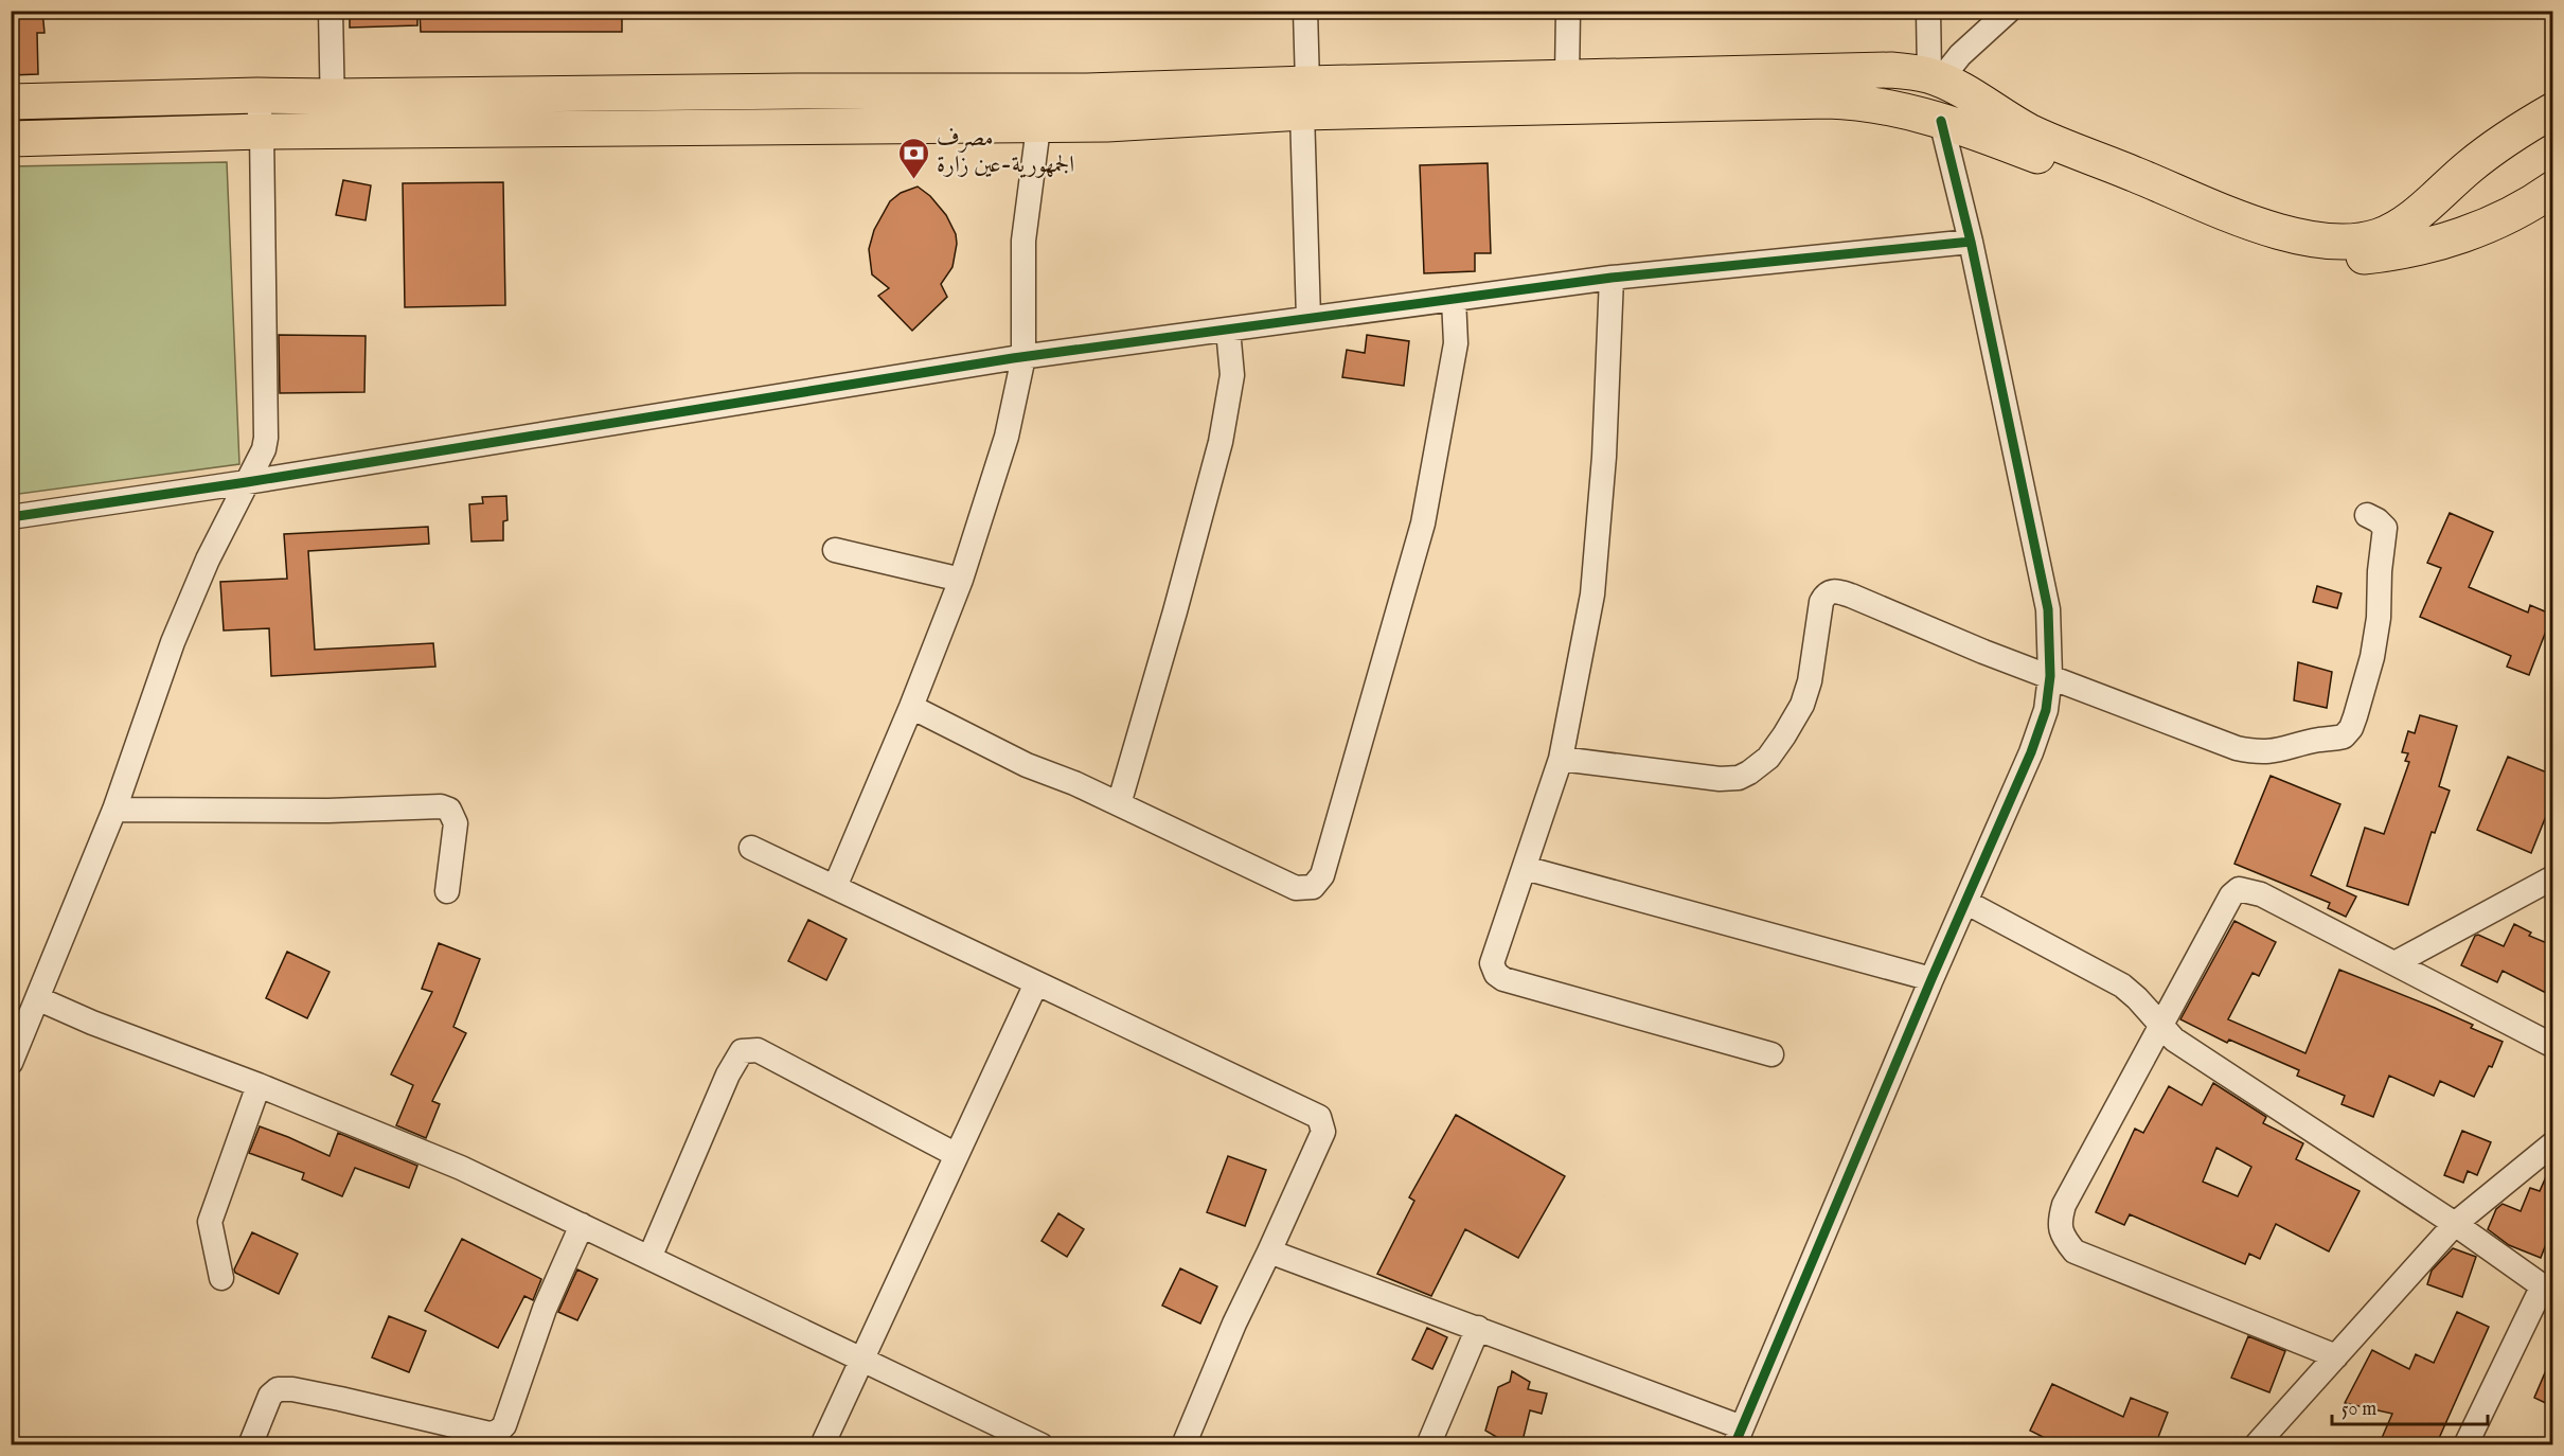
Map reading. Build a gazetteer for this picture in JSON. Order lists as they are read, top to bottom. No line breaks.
{"places":{"bank":["مصرف الجمهورية-عين زارة"]},"scale_bar":"50 m"}
